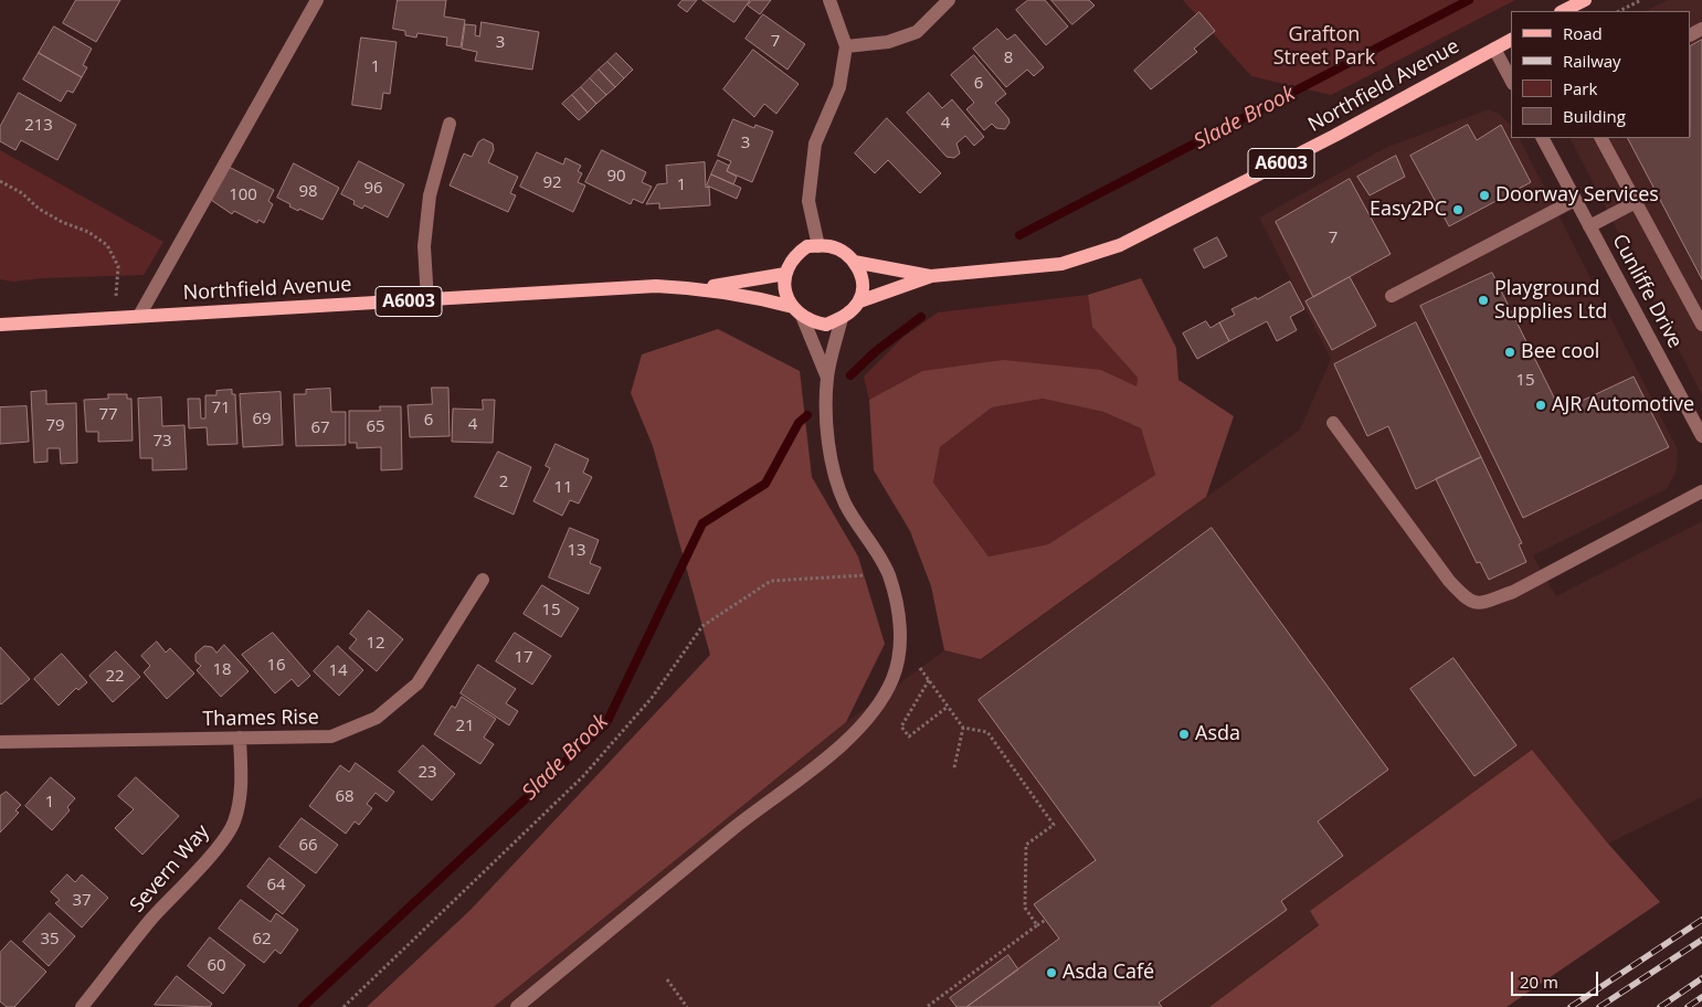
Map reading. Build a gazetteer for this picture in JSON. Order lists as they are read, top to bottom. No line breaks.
{"streets":{"main road":["Northfield Avenue","A6003"],"street":["Cunliffe Drive","Thames Rise","Severn Way"]},"crossings":[["Thames Rise","Severn Way"]],"water":["Slade Brook"],"parks":["Grafton Street Park"],"places":["Doorway Services","Easy2PC","Playground Supplies Ltd","Bee cool","AJR Automotive","Asda","Asda Café"],"house_numbers":["7","3","8","1","6","4","213","3","90","92","1","96","98","100","7","15","71","77","69","6","4","79","65","67","73","2","11","13","15","12","17","16","18","14","22","21","23","68","1","66","64","37","35","62","60"],"legend":["Road","Railway","Park","Building"],"scale_bar":"20 m"}
